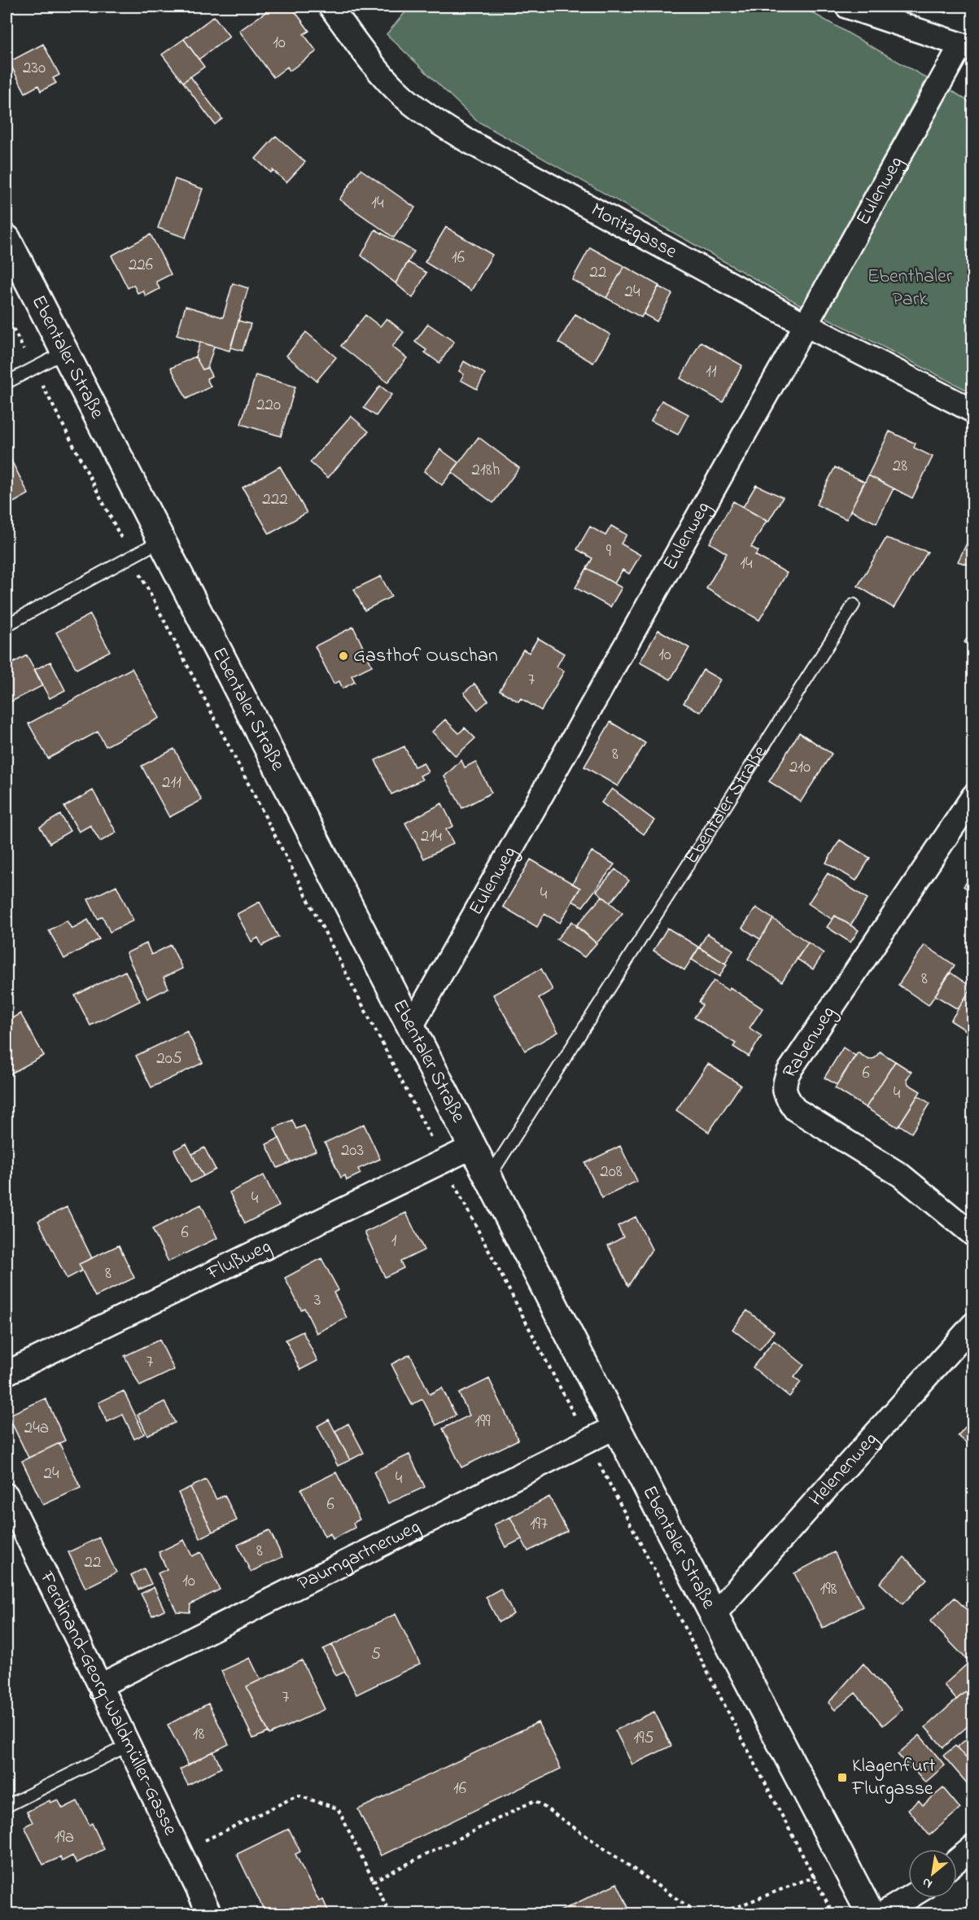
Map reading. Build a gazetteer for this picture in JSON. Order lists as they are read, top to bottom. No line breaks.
{"streets":{"main road":["Ebentaler Straße"],"street":["Eulenweg","Moritzgasse","Rabenweg","Flußweg","Helenenweg","Paumgartnerweg","Ferdinand-Georg-Waldmüller-Gasse"]},"crossings":[["Eulenweg","Moritzgasse"],["Eulenweg","Ebentaler Straße"],["Ebentaler Straße","Flußweg"],["Ebentaler Straße","Helenenweg"],["Ebentaler Straße","Paumgartnerweg"],["Paumgartnerweg","Ferdinand-Georg-Waldmüller-Gasse"]],"parks":["Ebenthaler Park"],"places":{"other":["Gasthof Ouschan"],"transit":["Klagenfurt Flurgasse"]},"house_numbers":["10","230","14","16","226","22","24","11","220","28","218h","222","9","14","10","7","8","210","211","214","4","8","205","6","4","203","208","4","6","1","8","3","7","199","24a","24","4","6","197","8","22","10","198","5","7","18","195","16","19a"],"north":"bottom left"}
